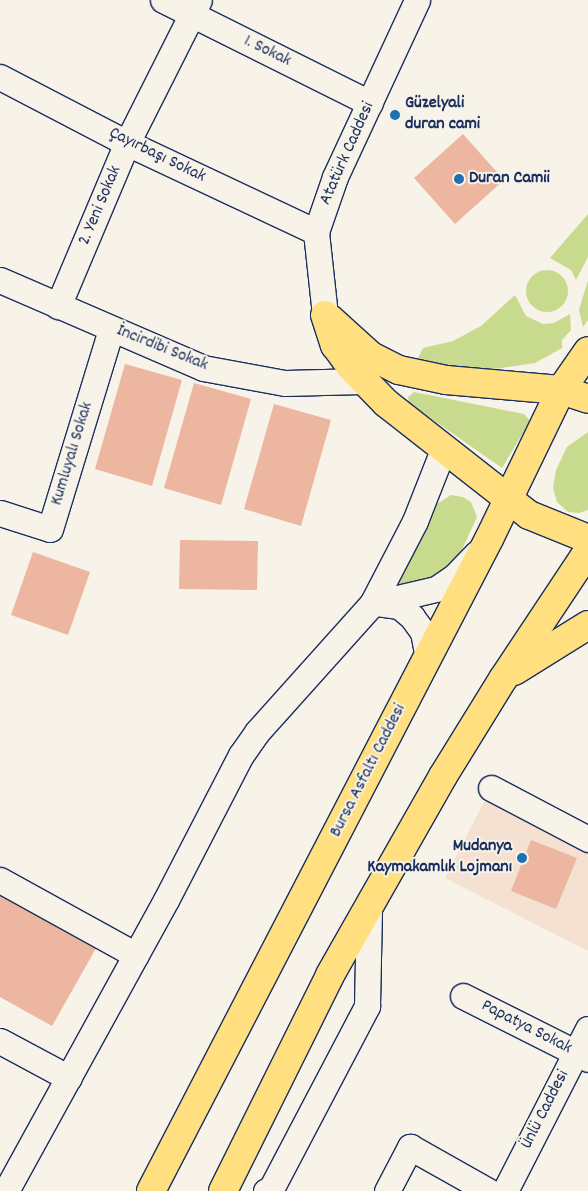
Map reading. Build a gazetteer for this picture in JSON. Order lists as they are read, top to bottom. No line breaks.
{"streets":{"highway":["Bursa Asfaltı Caddesi"],"street":["1. Sokak","Atatürk Caddesi","Çayırbaşı Sokak","2. Yeni Sokak","İncirdibi Sokak","Kumluyalı Sokak","Papatya Sokak","Ünlü Caddesi"]},"crossings":[["1. Sokak","Atatürk Caddesi"],["1. Sokak","2. Yeni Sokak"],["Atatürk Caddesi","Çayırbaşı Sokak"],["Çayırbaşı Sokak","2. Yeni Sokak"],["2. Yeni Sokak","İncirdibi Sokak"],["İncirdibi Sokak","Kumluyalı Sokak"],["Papatya Sokak","Ünlü Caddesi"]],"places":["Güzelyali duran cami","Duran Camii","Mudanya Kaymakamlık Lojmanı"]}
